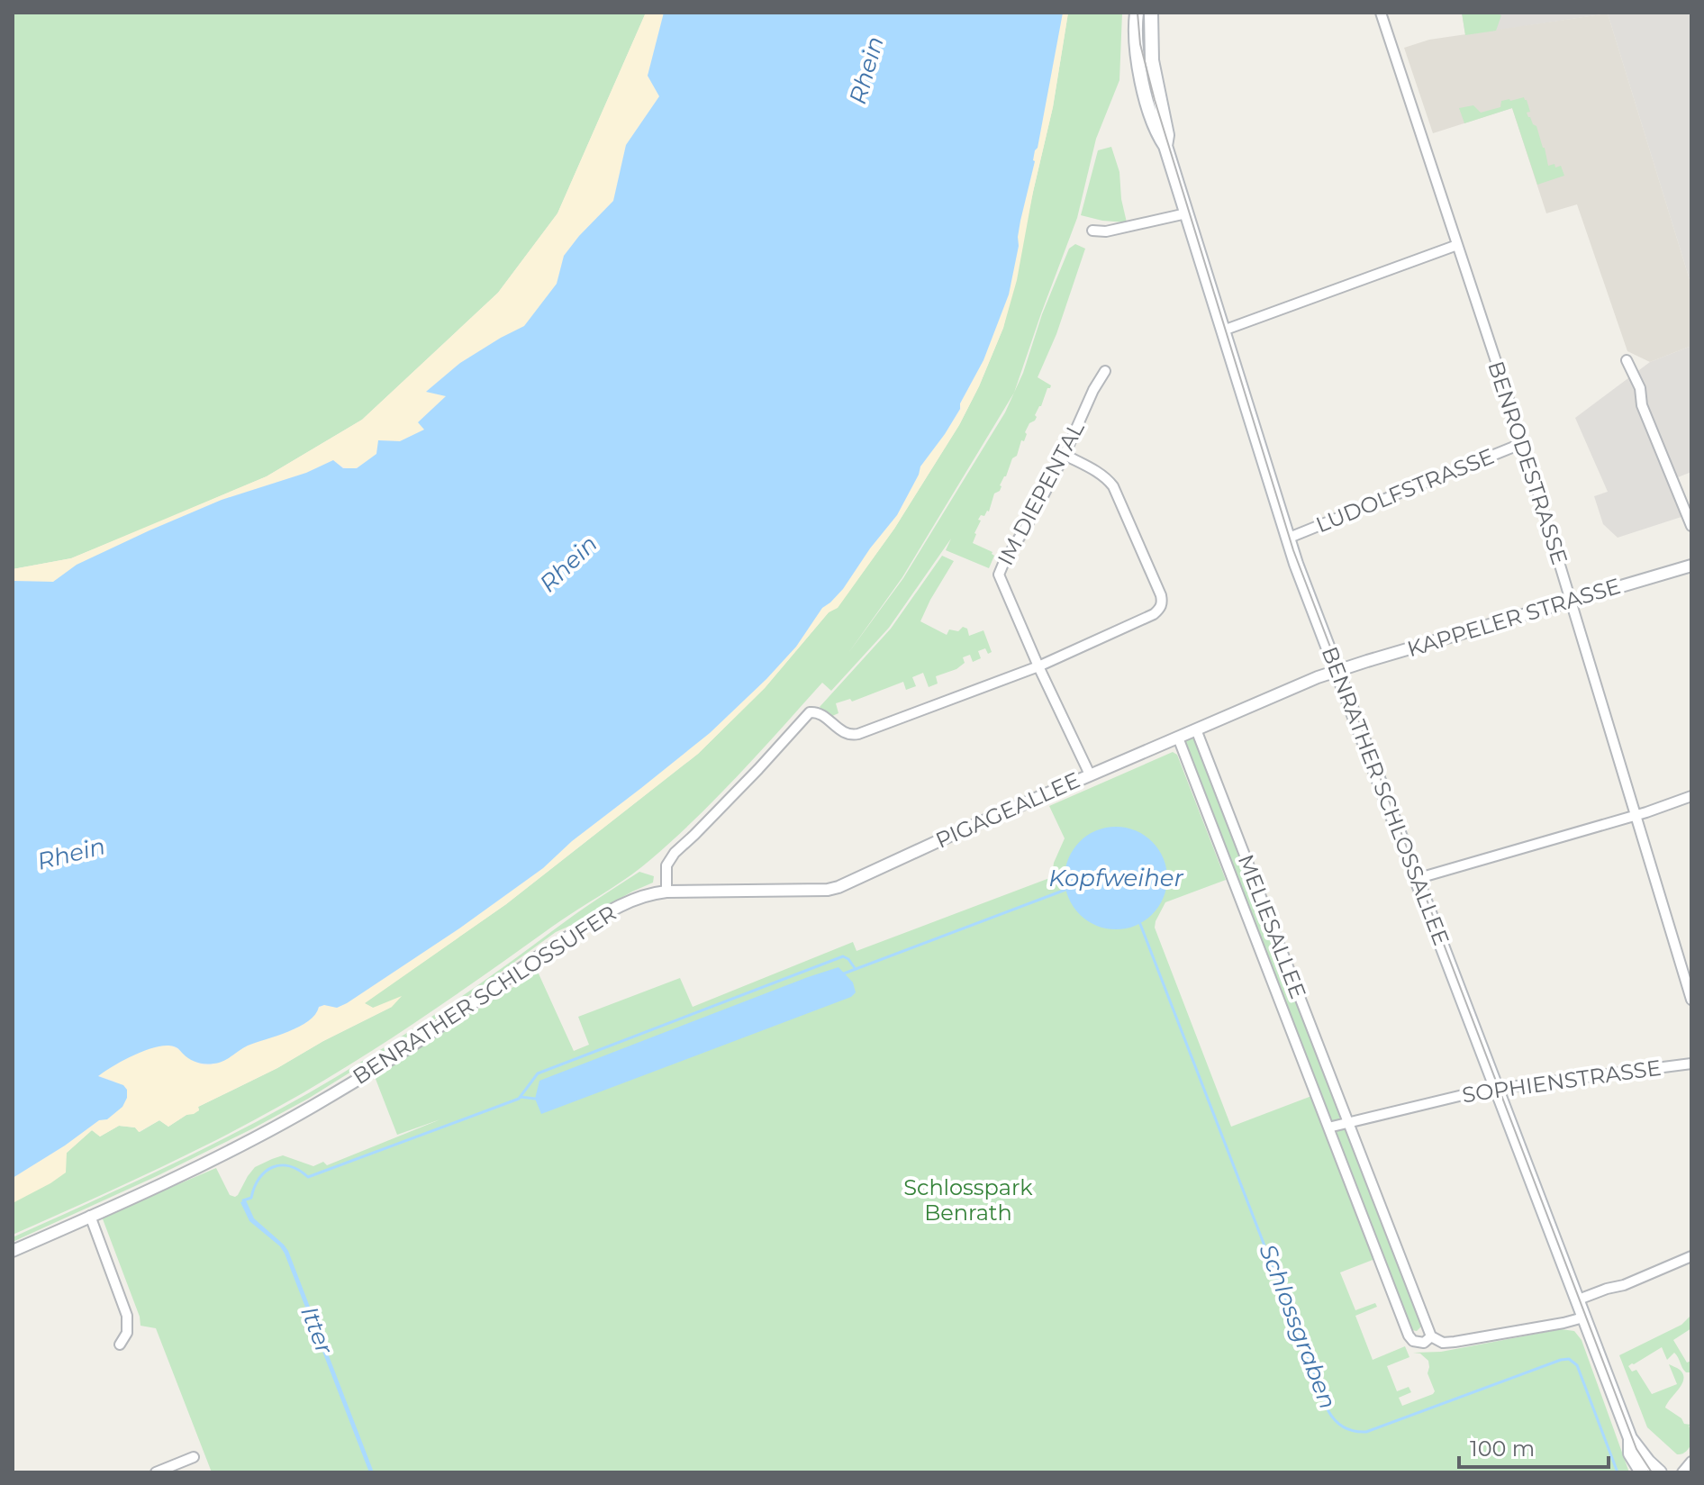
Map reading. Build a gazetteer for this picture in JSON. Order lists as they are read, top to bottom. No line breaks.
{"streets":{"main road":["BENRATHER SCHLOSSALLEE"],"street":["BENRODESTRASSE","LUDOLFSTRASSE","IM DIEPENTAL","KAPPELER STRASSE","PIGAGEALLEE","MELIESALLEE","BENRATHER SCHLOSSUFER","SOPHIENSTRASSE"]},"crossings":[["BENRODESTRASSE","LUDOLFSTRASSE"],["BENRODESTRASSE","KAPPELER STRASSE"],["LUDOLFSTRASSE","BENRATHER SCHLOSSALLEE"],["IM DIEPENTAL","PIGAGEALLEE"],["KAPPELER STRASSE","BENRATHER SCHLOSSALLEE"],["KAPPELER STRASSE","PIGAGEALLEE"],["BENRATHER SCHLOSSALLEE","PIGAGEALLEE"],["BENRATHER SCHLOSSALLEE","MELIESALLEE"],["BENRATHER SCHLOSSALLEE","SOPHIENSTRASSE"],["PIGAGEALLEE","MELIESALLEE"],["PIGAGEALLEE","BENRATHER SCHLOSSUFER"],["MELIESALLEE","SOPHIENSTRASSE"]],"water":["Rhein","Kopfweiher","Schlossgraben","Itter"],"parks":["Schlosspark Benrath"],"scale_bar":"100 m"}
